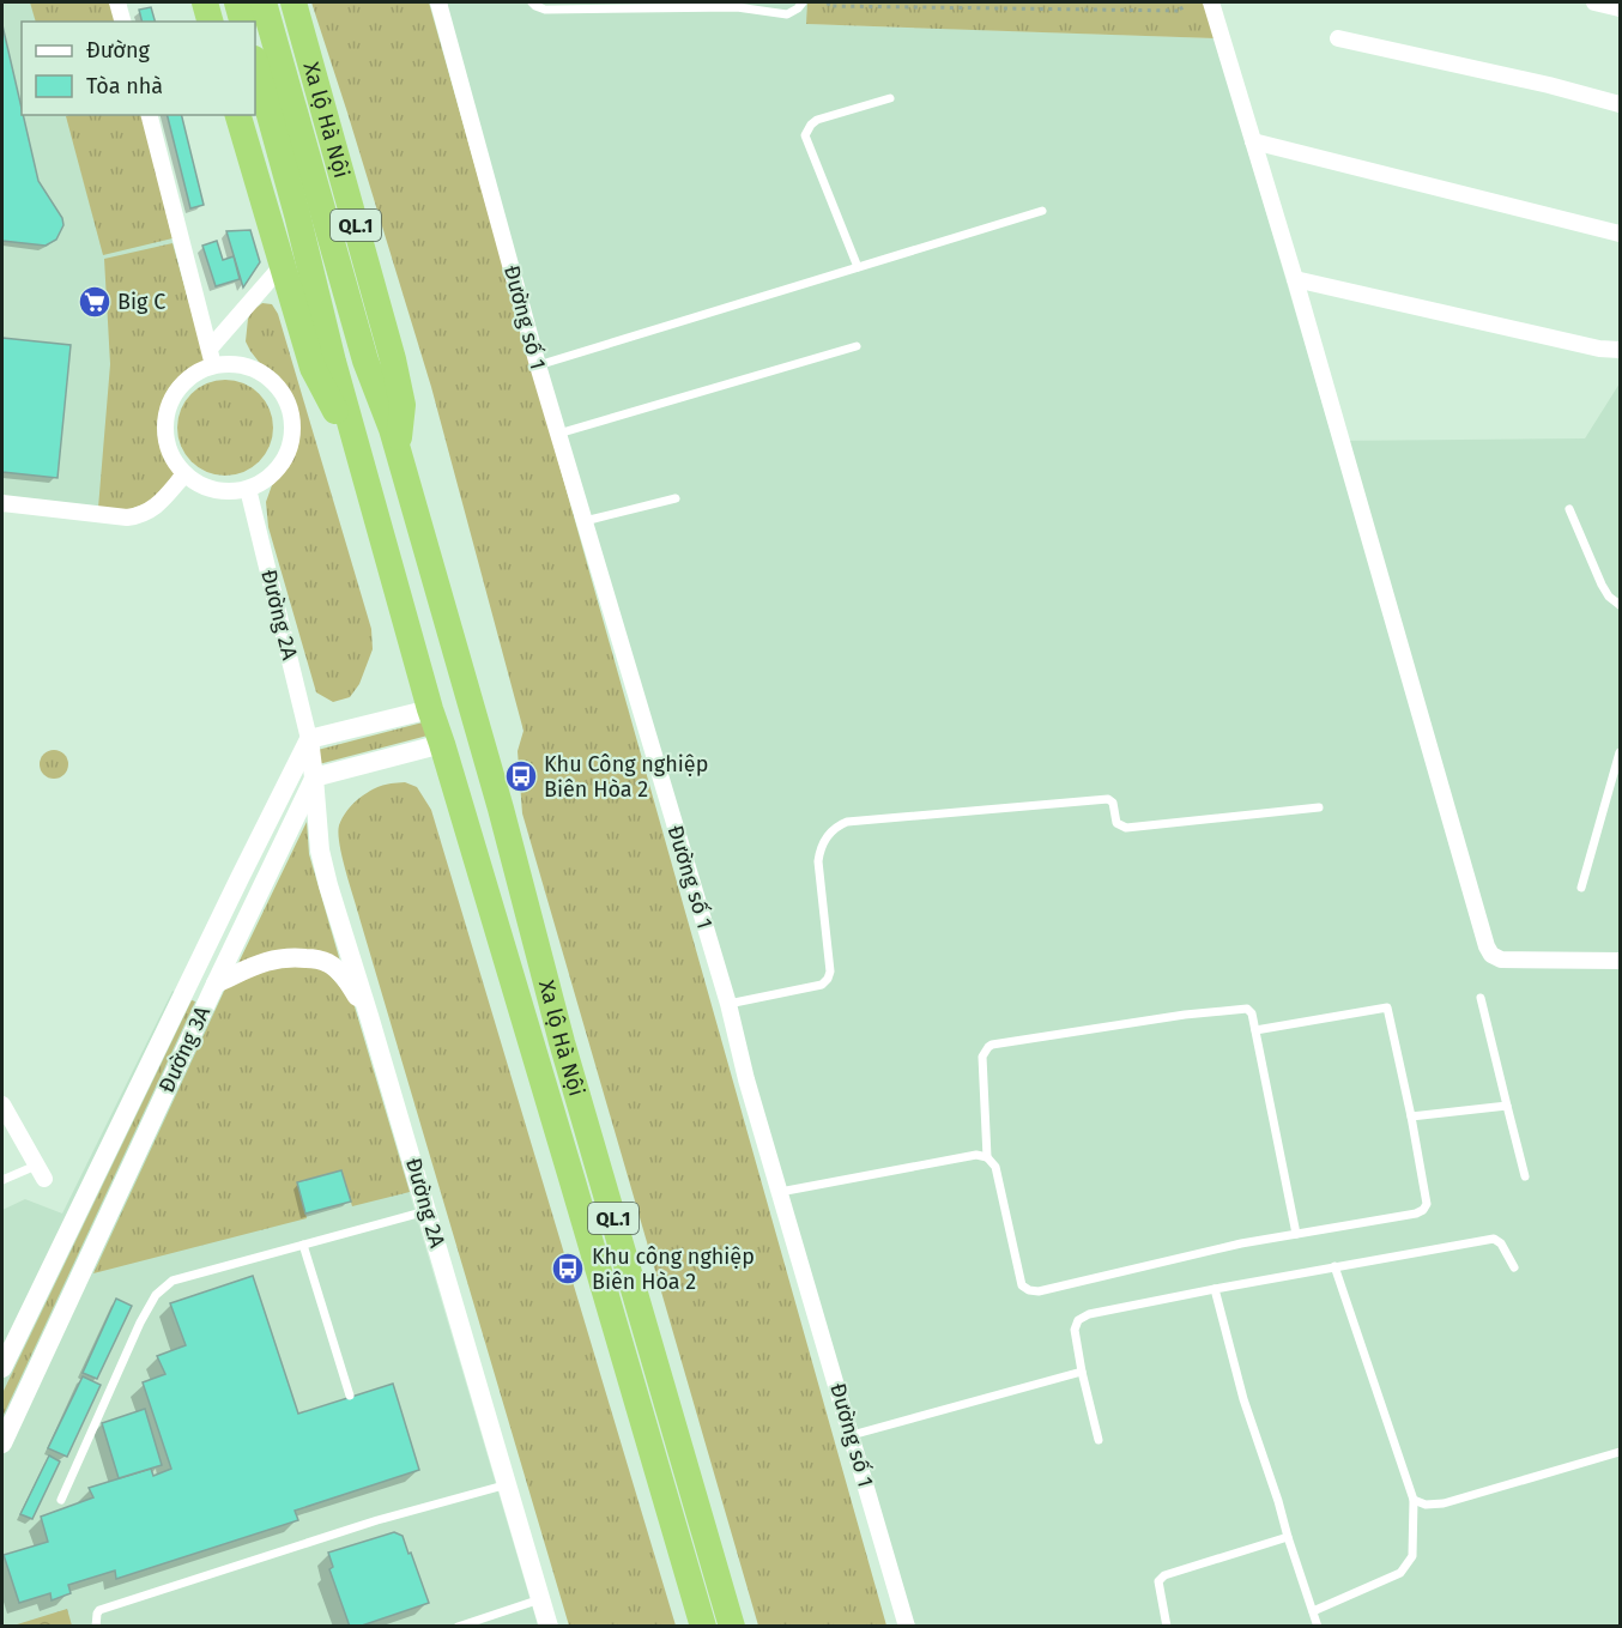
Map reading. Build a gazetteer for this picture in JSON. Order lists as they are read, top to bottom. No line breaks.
{"streets":{"highway":["Xa lộ Hà Nội","QL.1"],"street":["Đường số 1","Đường 2A","Đường 3A"]},"crossings":[["Xa lộ Hà Nội","QL.1"],["Đường 2A","Đường 3A"]],"places":{"supermarket":["Big C"],"bus stop":["Khu Công nghiệp Biên Hòa 2","Khu công nghiệp Biên Hòa 2"]},"legend":["Đường","Tòa nhà"]}
